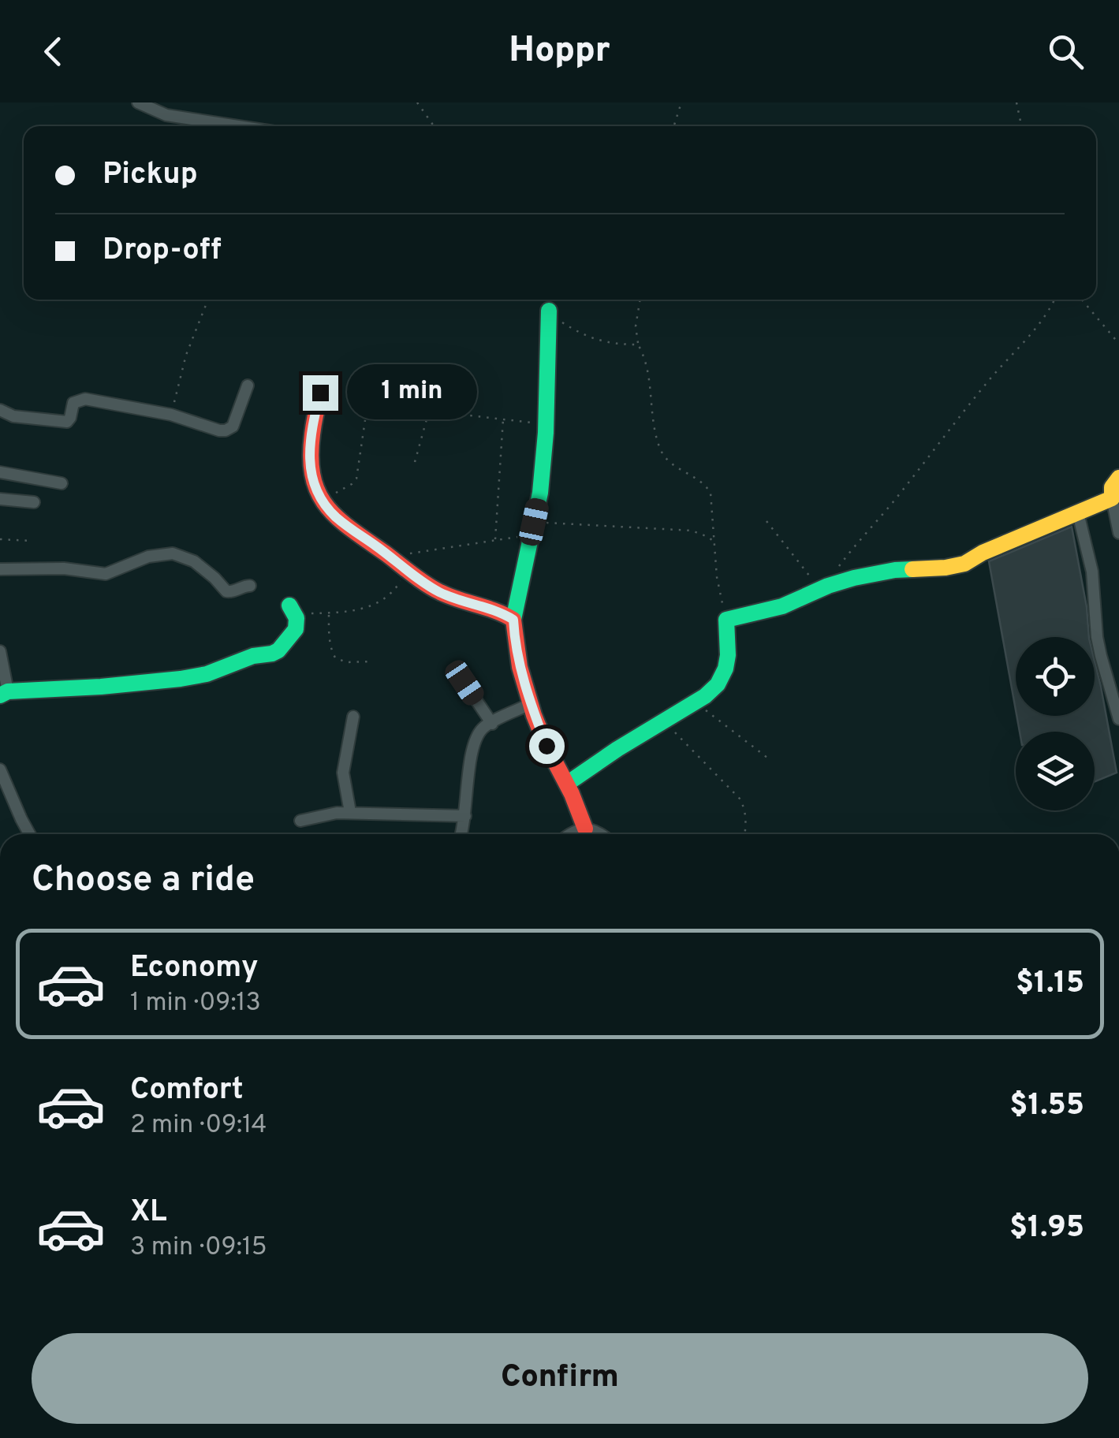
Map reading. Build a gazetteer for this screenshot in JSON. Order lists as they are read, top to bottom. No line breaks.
{"page":{"header":"Hoppr","banner":["Pickup","Drop-off"],"bubble":"1 min","heading":"Choose a ride","list":[{"name":"Economy","note":"1 min · 09:13","value":"$1.15"},{"name":"Comfort","note":"2 min · 09:14","value":"$1.55"},{"name":"XL","note":"3 min · 09:15","value":"$1.95"}],"buttons":"Confirm"}}
